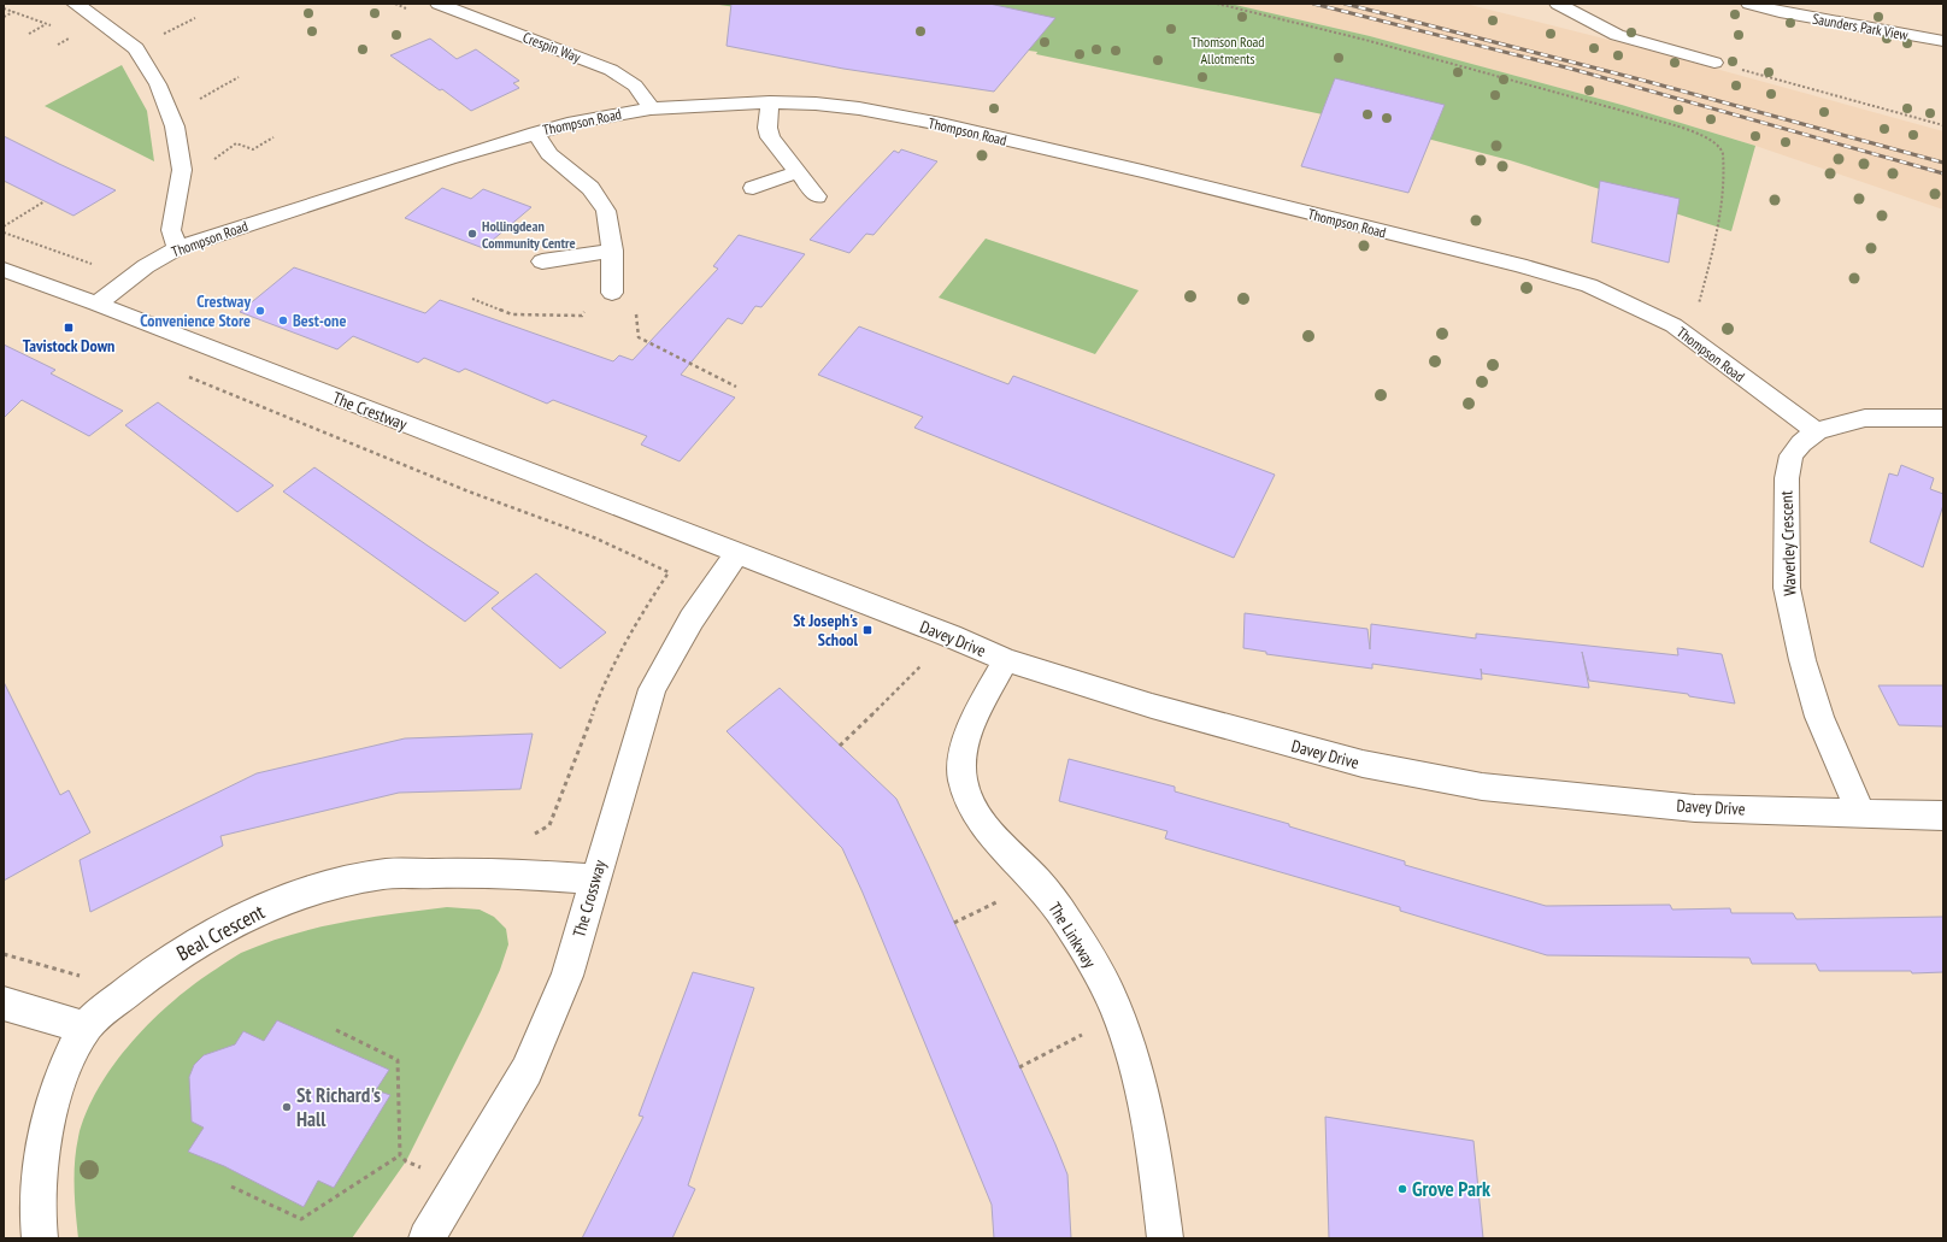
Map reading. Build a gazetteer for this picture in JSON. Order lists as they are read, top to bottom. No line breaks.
{"streets":{"street":["Saunders Park View","Crespin Way","Thompson Road","The Crestway","Waverley Crescent","Davey Drive","The Crossway","Beal Crescent","The Linkway"]},"crossings":[["Crespin Way","Thompson Road"],["Thompson Road","The Crestway"],["Thompson Road","Waverley Crescent"],["The Crestway","Davey Drive"],["The Crestway","The Crossway"],["Waverley Crescent","Davey Drive"],["Davey Drive","The Crossway"],["Davey Drive","The Linkway"],["The Crossway","Beal Crescent"]],"parks":["Thomson Road Allotments"],"places":{"other":["Hollingdean Community Centre","Crestway Convenience Store","Best-one","St Richard's Hall","Grove Park"],"transit":["Tavistock Down","St Joseph's School"]}}
